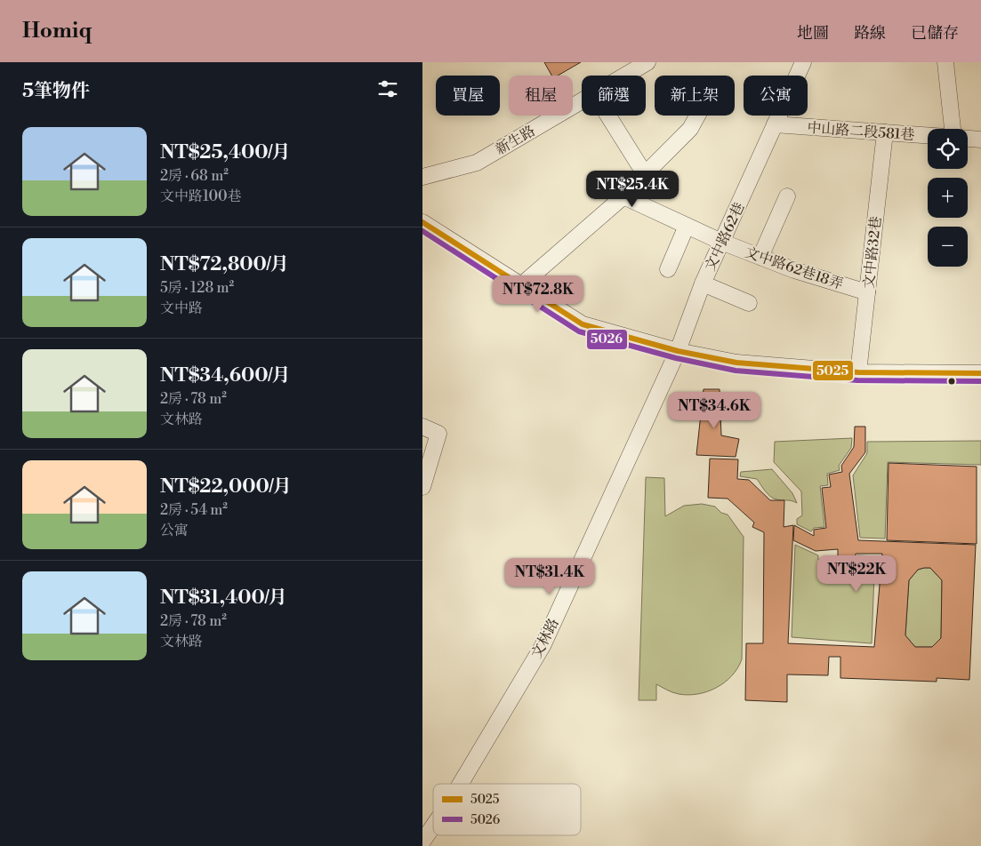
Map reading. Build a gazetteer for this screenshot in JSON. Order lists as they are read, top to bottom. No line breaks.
{"streets":{"street":["中山路二段581巷","新生路","文中路62巷","文中路32巷","文中路62巷18弄","文林路"]},"crossings":[["中山路二段581巷","文中路62巷"],["中山路二段581巷","文中路32巷"],["文中路62巷","文中路62巷18弄"],["文中路62巷","文林路"],["文中路32巷","文中路62巷18弄"]],"lines":["transit line 5025","transit line 5026"],"legend":["5025","5026"],"page":{"header":"Homiq","nav":["地圖","路線","已儲存"],"heading":"5筆物件","chip":["買屋","租屋","篩選","新上架","公寓"],"list":[{"name":"NT$25,400/月","note":"2房 · 68 m² · 文中路100巷"},{"name":"NT$72,800/月","note":"5房 · 128 m² · 文中路"},{"name":"NT$34,600/月","note":"2房 · 78 m² · 文林路"},{"name":"NT$22,000/月","note":"2房 · 54 m² · 公寓"},{"name":"NT$31,400/月","note":"2房 · 78 m² · 文林路"}],"map_buttons":["+","−"],"price":["NT$25.4K","NT$72.8K","NT$34.6K","NT$22K","NT$31.4K"]}}
